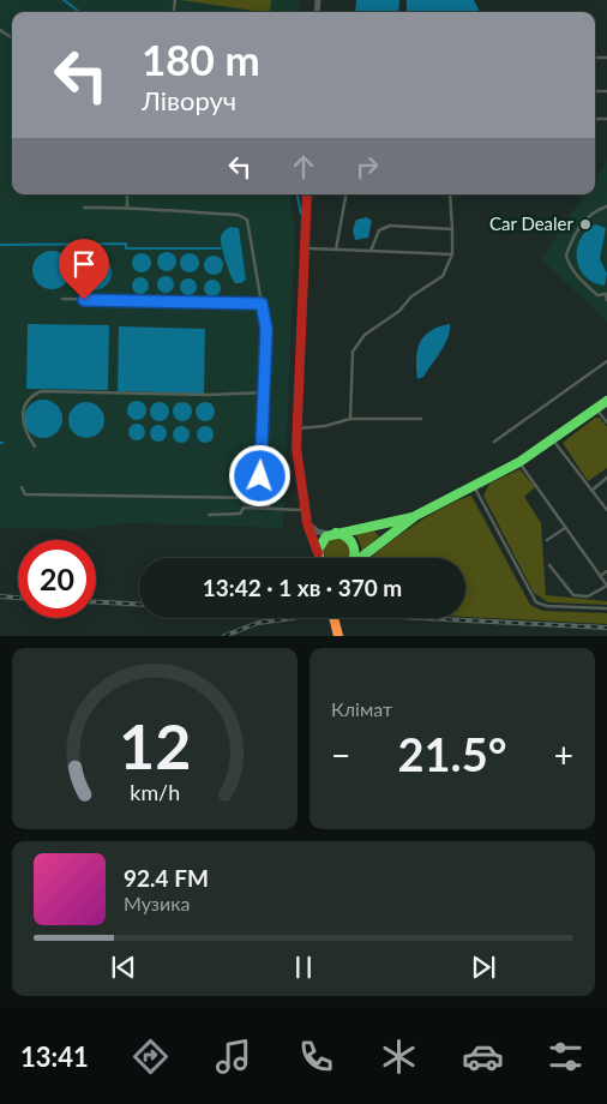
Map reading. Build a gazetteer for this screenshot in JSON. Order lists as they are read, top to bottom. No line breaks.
{"places":["Car Dealer"],"page":{"turn":["180 m","Ліворуч"],"limit":"20","trip":"13:42 · 1 хв · 370 m","tile":"Клімат","heat":["−","21.5°","+"],"song":["92.4 FM","Музика"],"tabs":"13:41","gauge":["12","km/h"]}}
